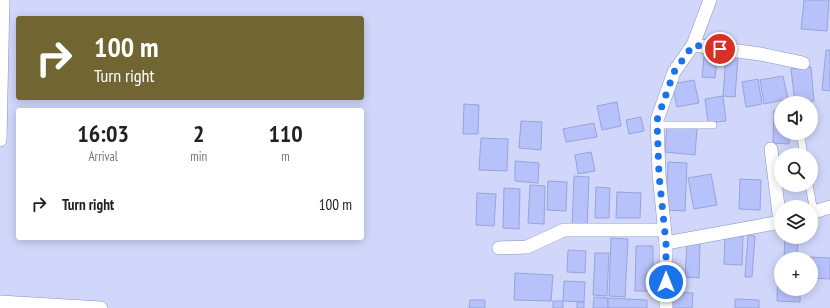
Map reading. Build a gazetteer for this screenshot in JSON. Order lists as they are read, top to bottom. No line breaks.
{"page":{"turn":["100 m","Turn right"],"map_buttons":"+","eta":["16:03","Arrival","2","min","110","m"],"list":[{"name":"Turn right","value":"100 m"}]}}
